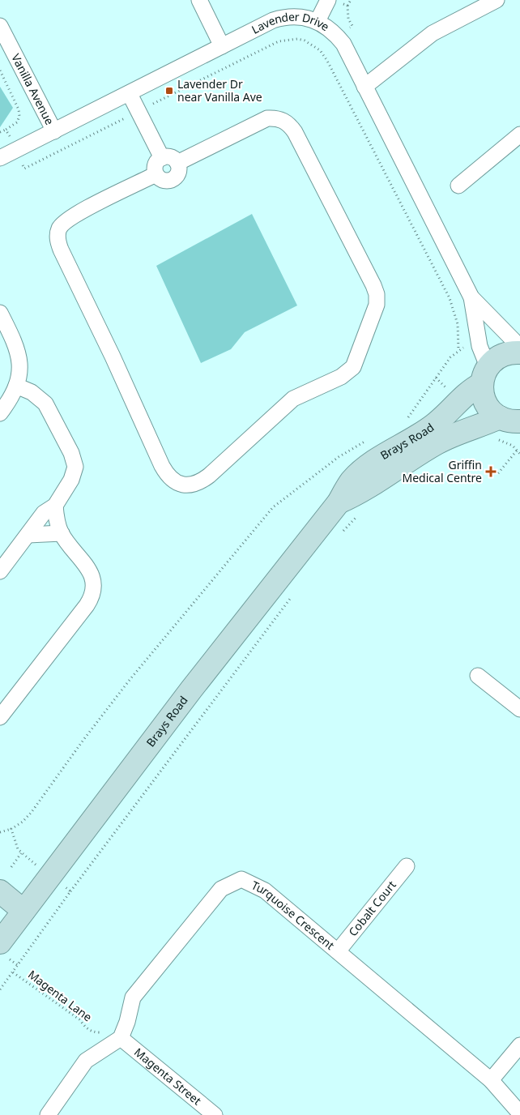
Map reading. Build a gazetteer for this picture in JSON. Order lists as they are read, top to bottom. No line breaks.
{"streets":{"main road":["Brays Road"],"street":["Lavender Drive","Vanilla Avenue","Cobalt Court","Turquoise Crescent","Magenta Street"],"path":["Magenta Lane"]},"crossings":[["Lavender Drive","Vanilla Avenue"],["Lavender Drive","Brays Road"],["Cobalt Court","Turquoise Crescent"],["Turquoise Crescent","Magenta Lane"],["Turquoise Crescent","Magenta Street"],["Magenta Lane","Magenta Street"]],"places":{"transit":["Lavender Dr near Vanilla Ave"],"health":["Griffin Medical Centre"]}}
